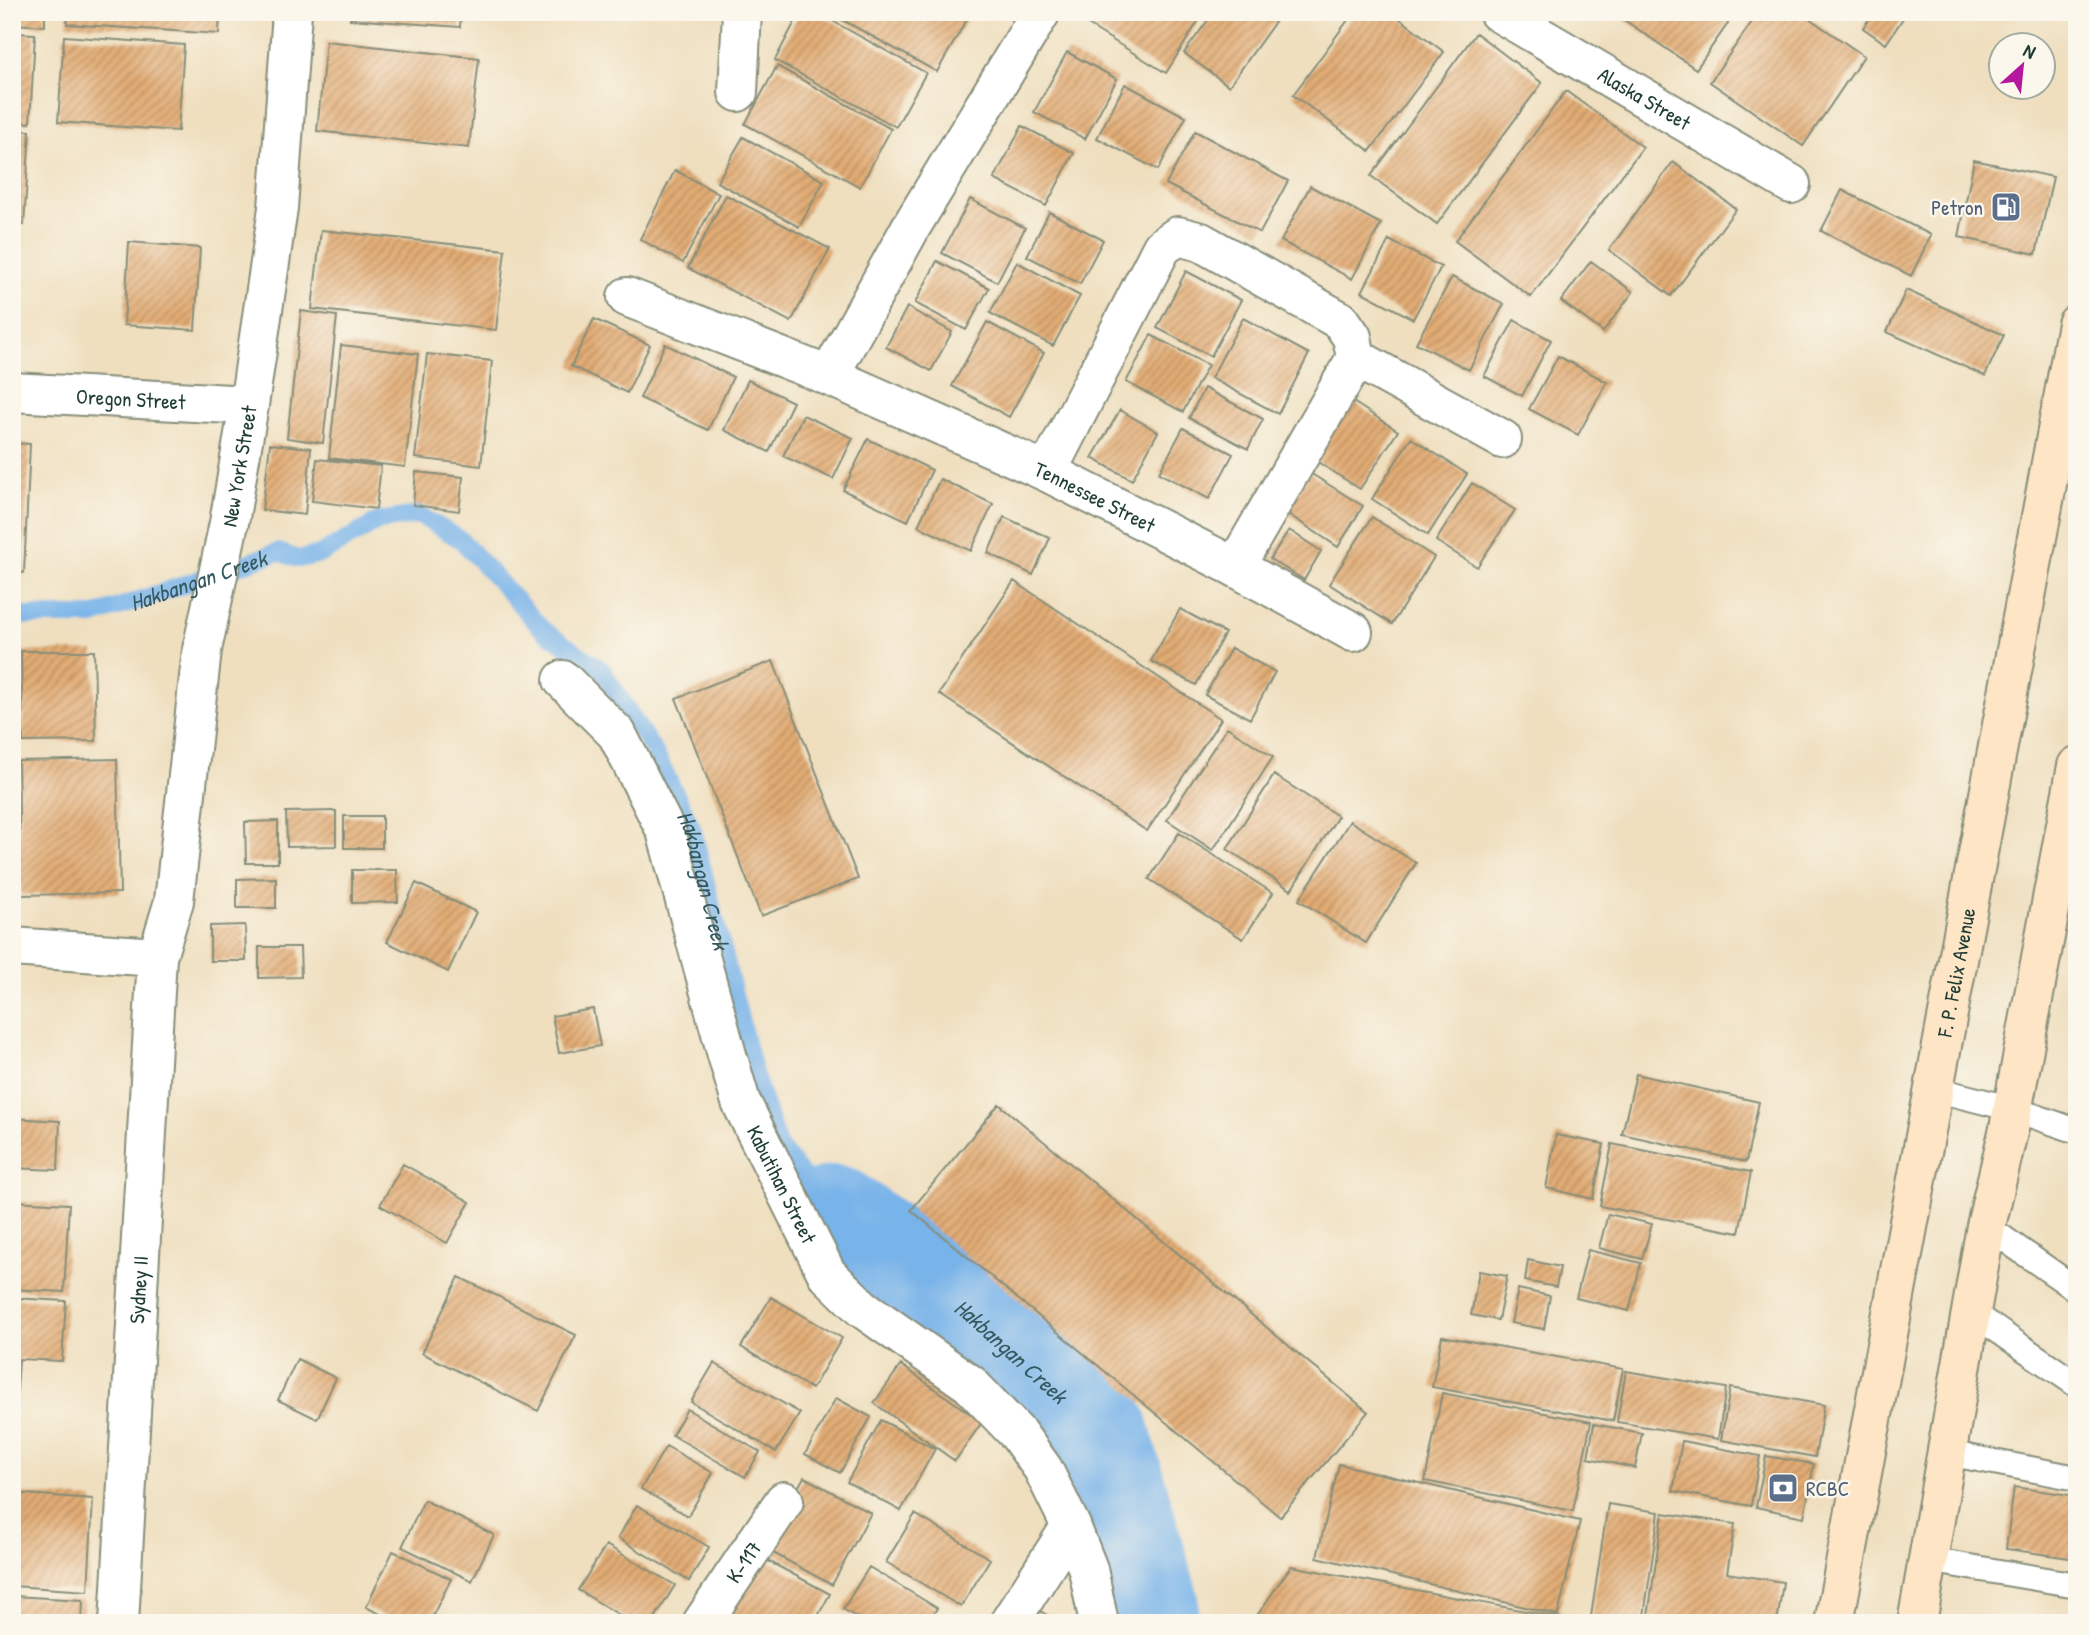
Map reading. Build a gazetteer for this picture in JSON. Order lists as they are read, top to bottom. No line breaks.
{"streets":{"main road":["F. P. Felix Avenue"],"street":["Alaska Street","Oregon Street","New York Street","Tennessee Street","Kabutihan Street","Sydney II","K-117"]},"crossings":[["Oregon Street","New York Street"],["New York Street","Sydney II"]],"water":["Hakbangan Creek"],"places":{"fuel station":["Petron"],"bank":["RCBC"]},"north":"top right"}
